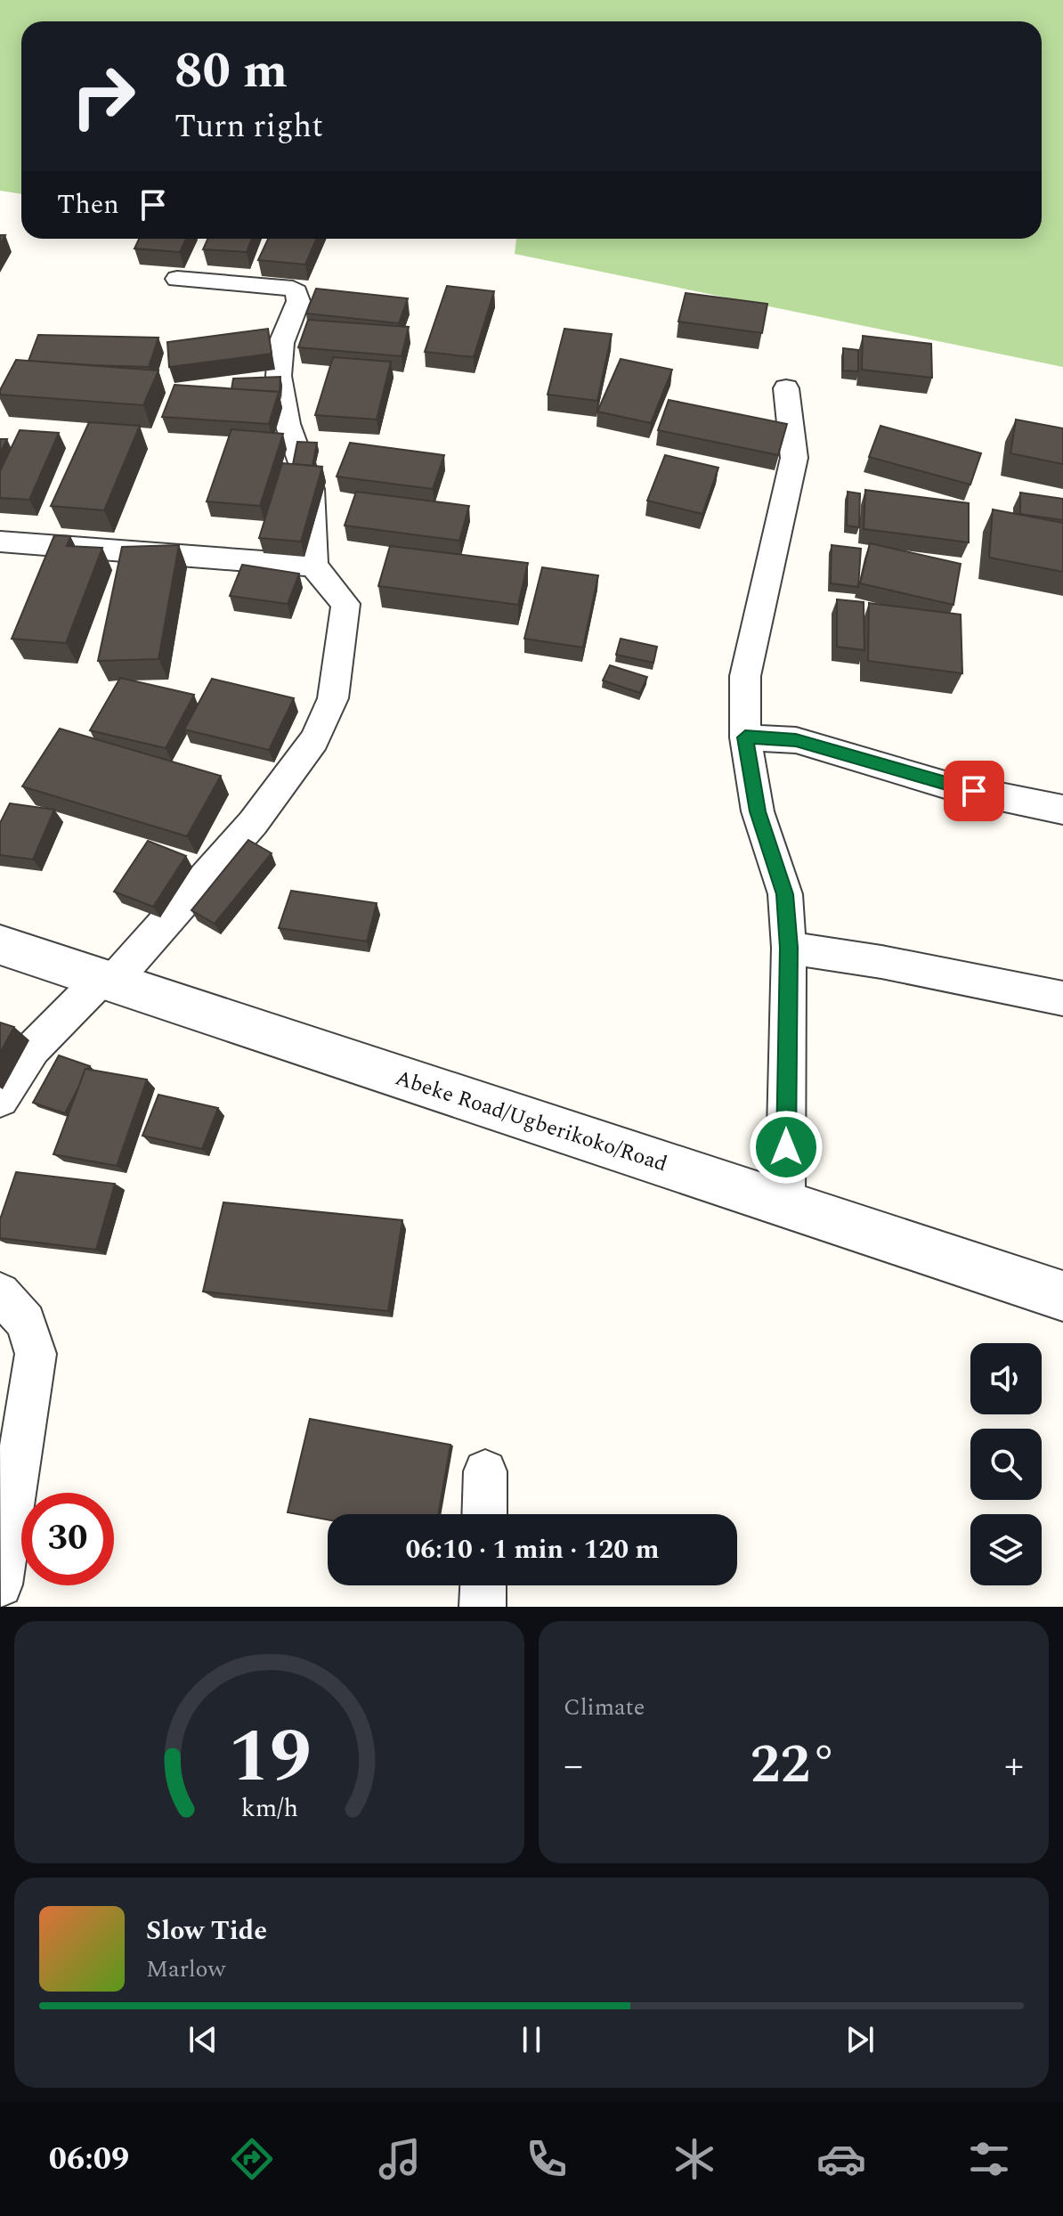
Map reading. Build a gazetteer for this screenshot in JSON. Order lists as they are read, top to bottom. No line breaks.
{"streets":{"street":["Abeke Road/Ugberikoko/Road"]},"page":{"turn":["80 m","Turn right"],"then":"Then","limit":"30","trip":"06:10 · 1 min · 120 m","tile":"Climate","heat":["−","22°","+"],"song":["Slow Tide","Marlow"],"tabs":"06:09","gauge":["19","km/h"]}}
